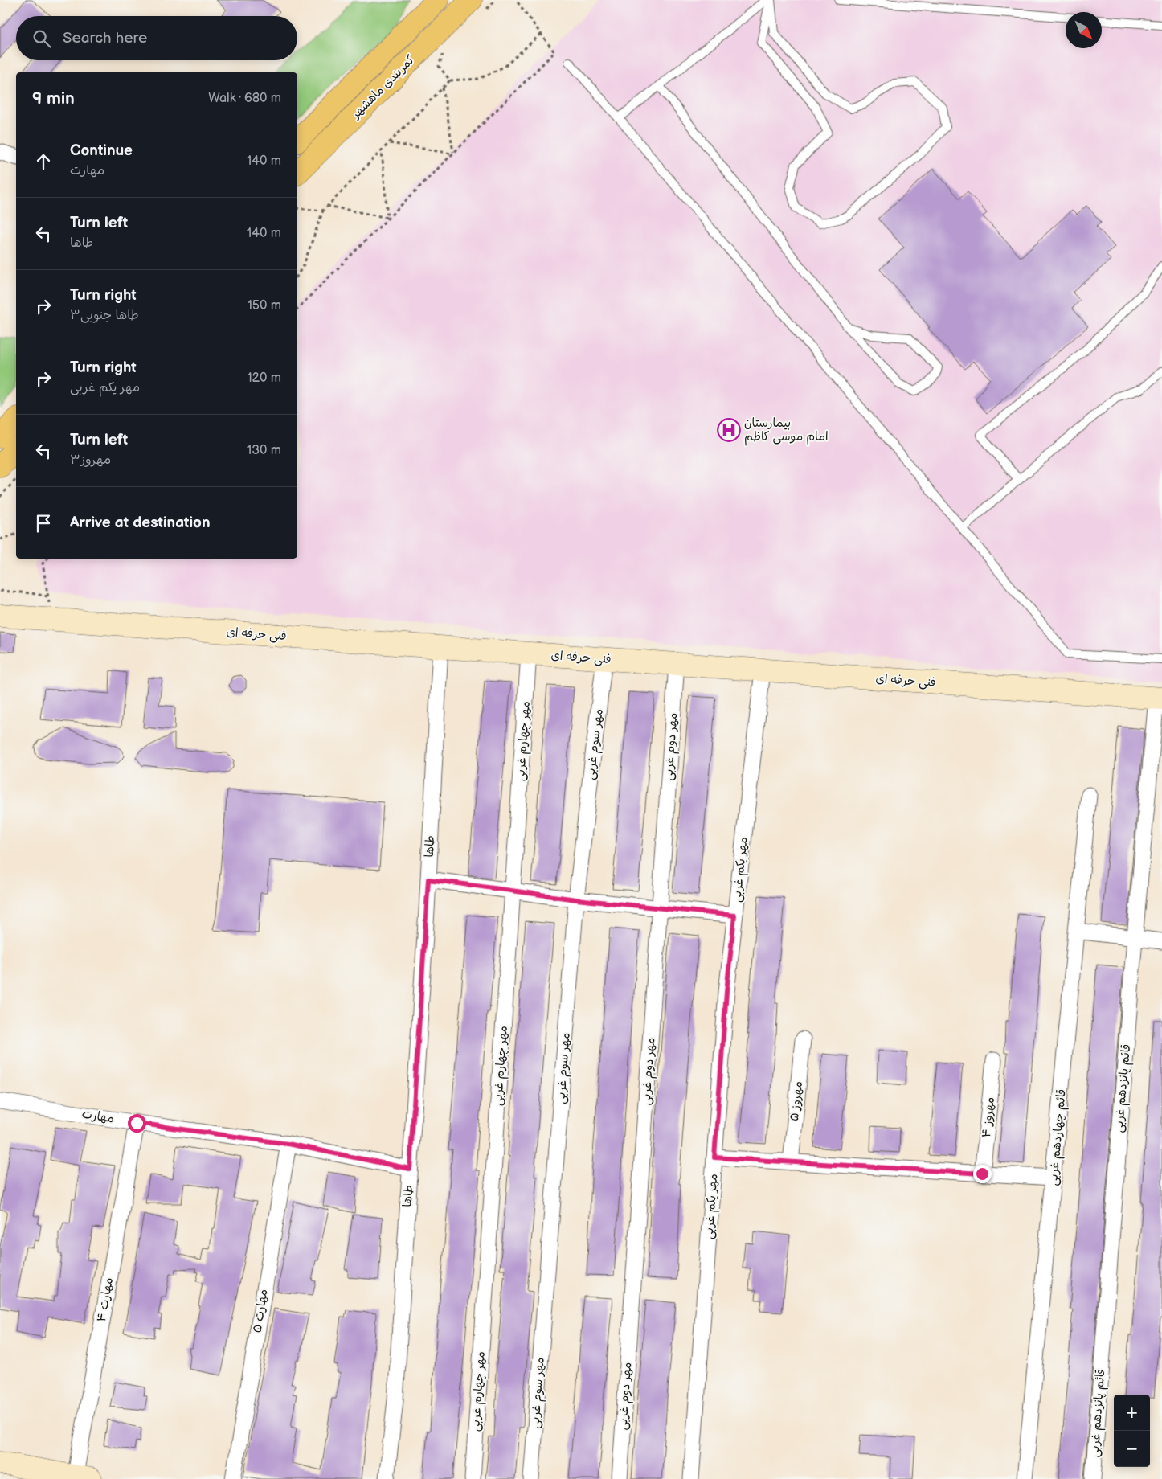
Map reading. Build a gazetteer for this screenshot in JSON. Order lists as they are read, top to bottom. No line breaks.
{"streets":{"main road":["کمربندی ماهشهر"],"street":["فنی حرفه ای","مهر چهارم غربی","مهر سوم غربی","مهر دوم غربی","طاها","مهر یکم غربی","قائم پانزدهم غربی","مهروز ۵","مهارت","مهروز ۴","قائم چهاردهم غربی","مهارت ۴","مهارت ۵"]},"crossings":[["فنی حرفه ای","مهر چهارم غربی"],["فنی حرفه ای","مهر سوم غربی"],["فنی حرفه ای","مهر دوم غربی"],["فنی حرفه ای","طاها"],["فنی حرفه ای","مهر یکم غربی"],["فنی حرفه ای","قائم پانزدهم غربی"],["طاها","مهارت"],["مهارت","مهارت ۴"],["مهارت","مهارت ۵"]],"places":{"hospital":["بیمارستان امام موسی کاظم"]},"north":"bottom right","page":{"search":"Search here","heading":["9 min","Walk · 680 m"],"list":[["Continue","مهارت","140 m"],["Turn left","طاها","140 m"],["Turn right","طاها جنوبی۳","150 m"],["Turn right","مهر یکم غربی","120 m"],["Turn left","مهروز۳","130 m"],"Arrive at destination"],"map_buttons":["+","−"]}}
